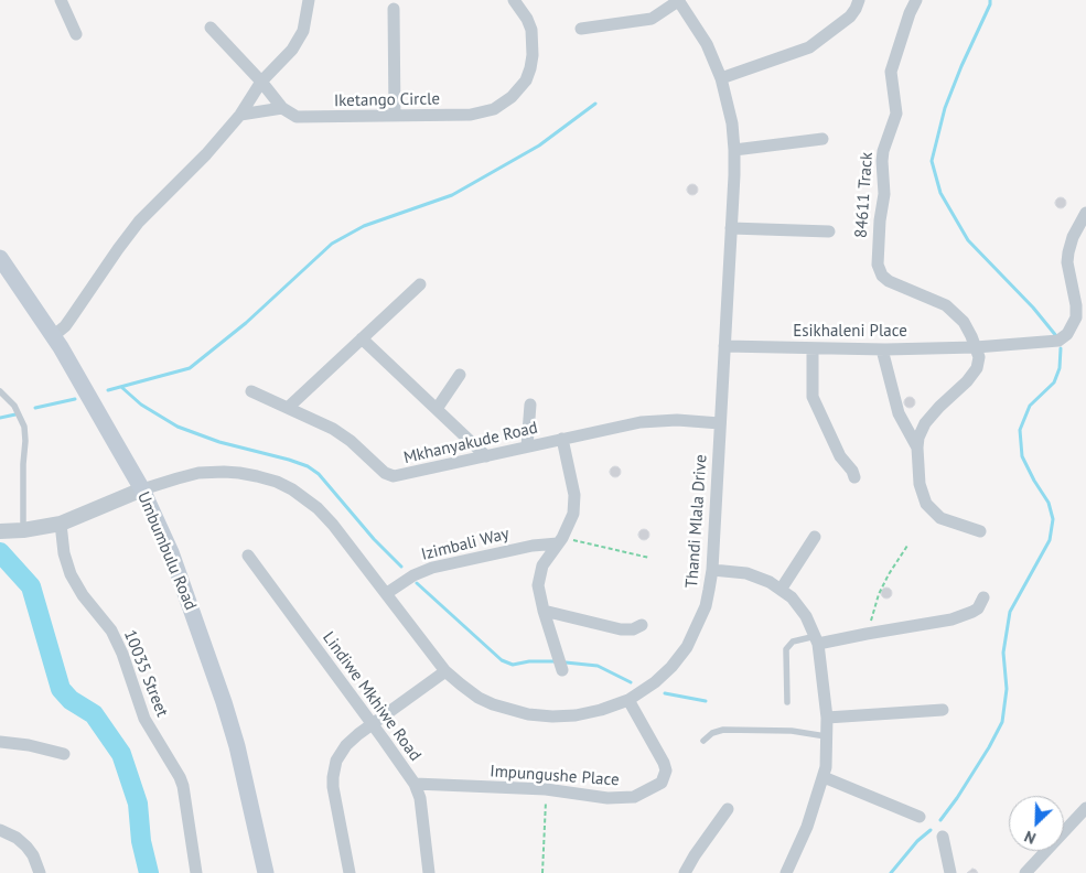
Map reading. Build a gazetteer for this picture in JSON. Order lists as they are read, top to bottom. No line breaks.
{"streets":{"main road":["Umbumbulu Road"],"street":["Iketango Circle","84611 Track","Esikhaleni Place","Mkhanyakude Road","Thandi Mlala Drive","Izimbali Way","10035 Street","Lindiwe Mkhiwe Road","Impungushe Place"]},"crossings":[["84611 Track","Esikhaleni Place"],["Esikhaleni Place","Thandi Mlala Drive"],["Mkhanyakude Road","Thandi Mlala Drive"],["Thandi Mlala Drive","Izimbali Way"],["Thandi Mlala Drive","Umbumbulu Road"],["Thandi Mlala Drive","Impungushe Place"],["Lindiwe Mkhiwe Road","Impungushe Place"]],"north":"bottom left"}
